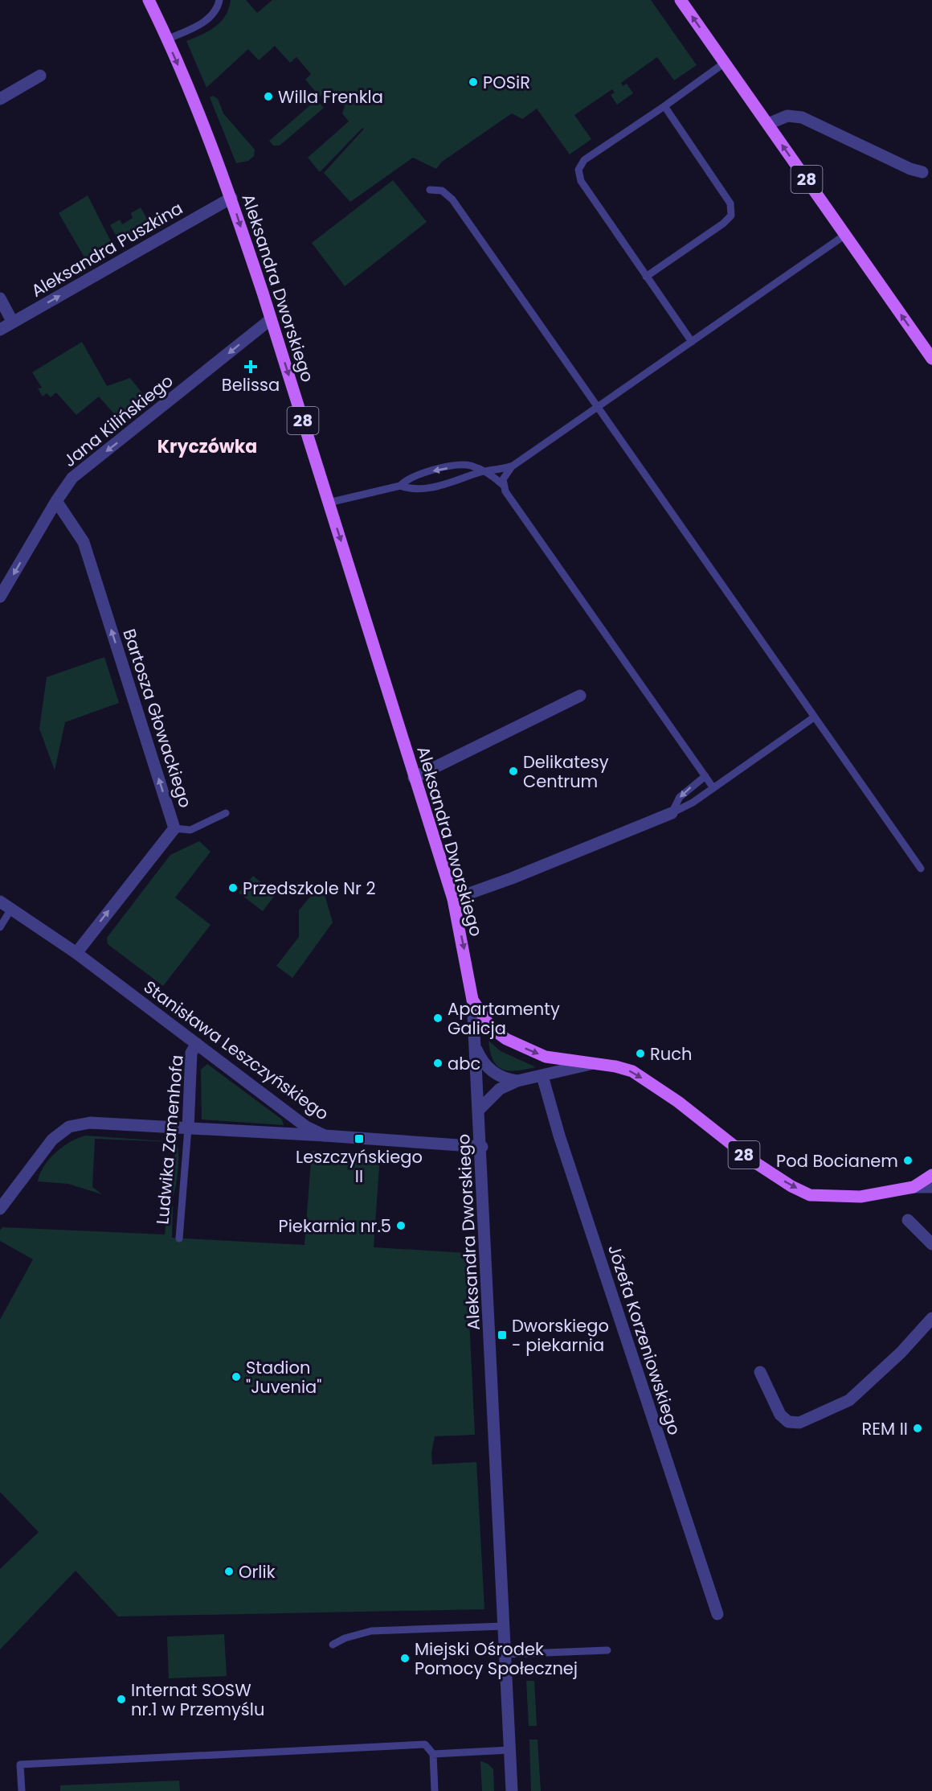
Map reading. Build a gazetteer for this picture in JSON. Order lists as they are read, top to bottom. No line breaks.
{"streets":{"main road":["28","Aleksandra Dworskiego"],"street":["Aleksandra Puszkina","Jana Kilińskiego","Bartosza Głowackiego","Stanisława Leszczyńskiego","Ludwika Zamenhofa","Józefa Korzeniowskiego"]},"crossings":[["28","Aleksandra Dworskiego"],["Aleksandra Puszkina","Aleksandra Dworskiego"],["Aleksandra Dworskiego","Jana Kilińskiego"],["Aleksandra Dworskiego","Stanisława Leszczyńskiego"],["Jana Kilińskiego","Bartosza Głowackiego"],["Bartosza Głowackiego","Stanisława Leszczyńskiego"],["Stanisława Leszczyńskiego","Ludwika Zamenhofa"]],"one_way":["Aleksandra Puszkina","Aleksandra Dworskiego","Jana Kilińskiego","Bartosza Głowackiego"],"districts":["Kryczówka"],"places":{"other":["POSiR","Willa Frenkla","Delikatesy Centrum","Przedszkole Nr 2","Apartamenty Galicja","Ruch","abc","Pod Bocianem","Piekarnia nr.5","Stadion \"Juvenia\"","REM II","Orlik","Miejski Ośrodek Pomocy Społecznej","Internat SOSW nr.1 w Przemyślu"],"health":["Belissa"],"transit":["Leszczyńskiego II","Dworskiego - piekarnia"]}}
